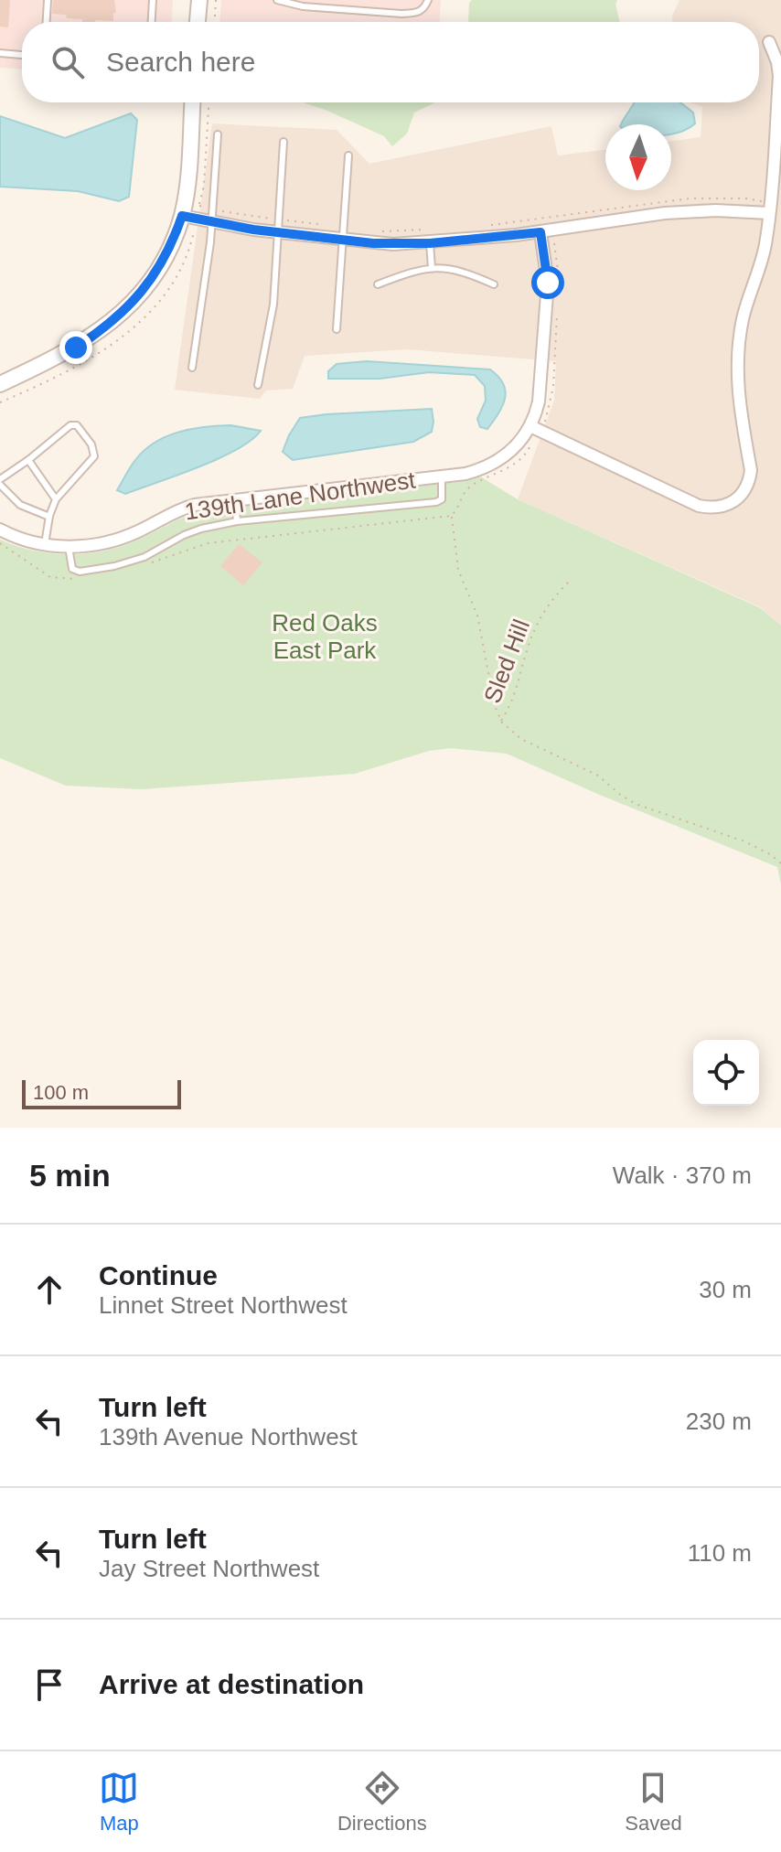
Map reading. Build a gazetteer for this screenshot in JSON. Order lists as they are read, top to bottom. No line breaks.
{"streets":{"street":["139th Lane Northwest"],"path":["Sled Hill"]},"parks":["Red Oaks East Park"],"scale_bar":"100 m","north":"bottom","page":{"search":"Search here","scale":"100 m","heading":["5 min","Walk · 370 m"],"list":[["Continue","Linnet Street Northwest","30 m"],["Turn left","139th Avenue Northwest","230 m"],["Turn left","Jay Street Northwest","110 m"],"Arrive at destination"],"nav":["Map","Directions","Saved"]}}
